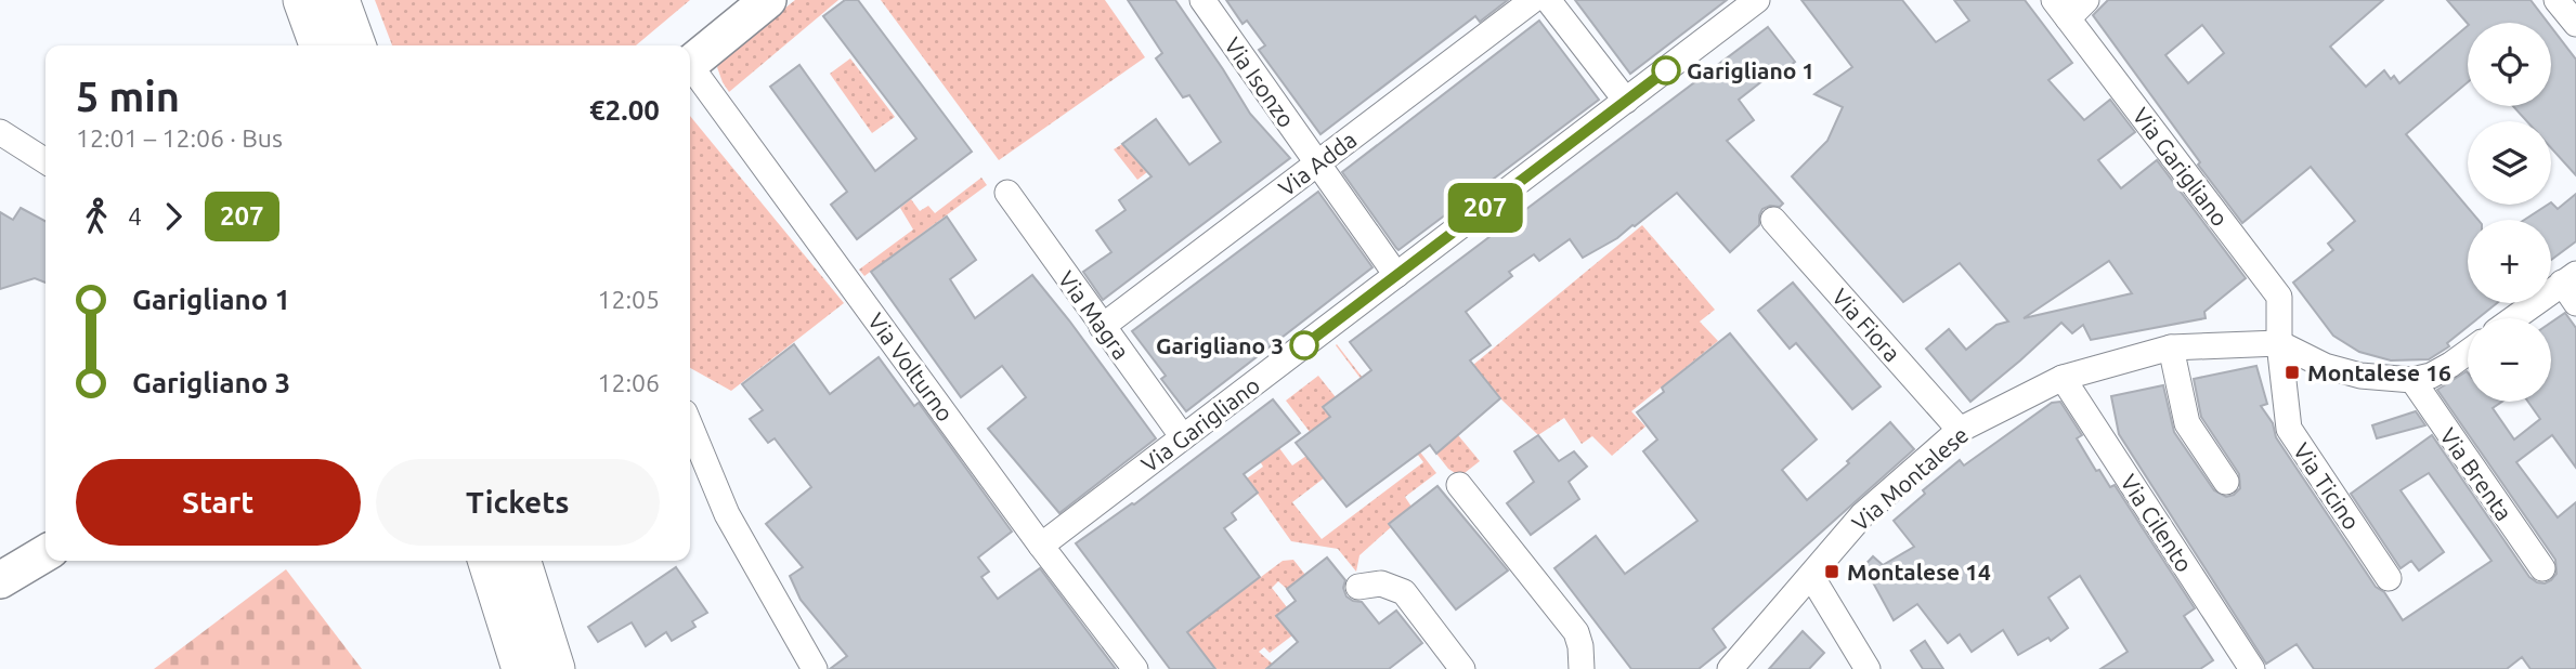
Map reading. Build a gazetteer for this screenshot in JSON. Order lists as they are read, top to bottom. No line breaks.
{"streets":{"street":["Via Isonzo","Via Adda","Via Garigliano","Via Magra","Via Fiora","Via Volturno","Via Brenta","Via Montalese","Via Ticino","Via Cilento"]},"crossings":[["Via Isonzo","Via Adda"],["Via Isonzo","Via Garigliano"],["Via Adda","Via Magra"],["Via Garigliano","Via Magra"],["Via Garigliano","Via Volturno"],["Via Garigliano","Via Montalese"],["Via Garigliano","Via Ticino"],["Via Fiora","Via Montalese"],["Via Brenta","Via Montalese"],["Via Montalese","Via Ticino"],["Via Montalese","Via Cilento"]],"places":{"other":["Garigliano 1","Garigliano 3"],"transit":["Montalese 16","Montalese 14"]},"lines":["bus line 207"],"page":{"on_map":"207","map_buttons":["+","−"],"heading":["5 min","12:01 – 12:06 · Bus","€2.00"],"legs":["4","207"],"list":[{"name":"Garigliano 1","value":"12:05"},{"name":"Garigliano 3","value":"12:06"}],"buttons":["Start","Tickets"]}}
